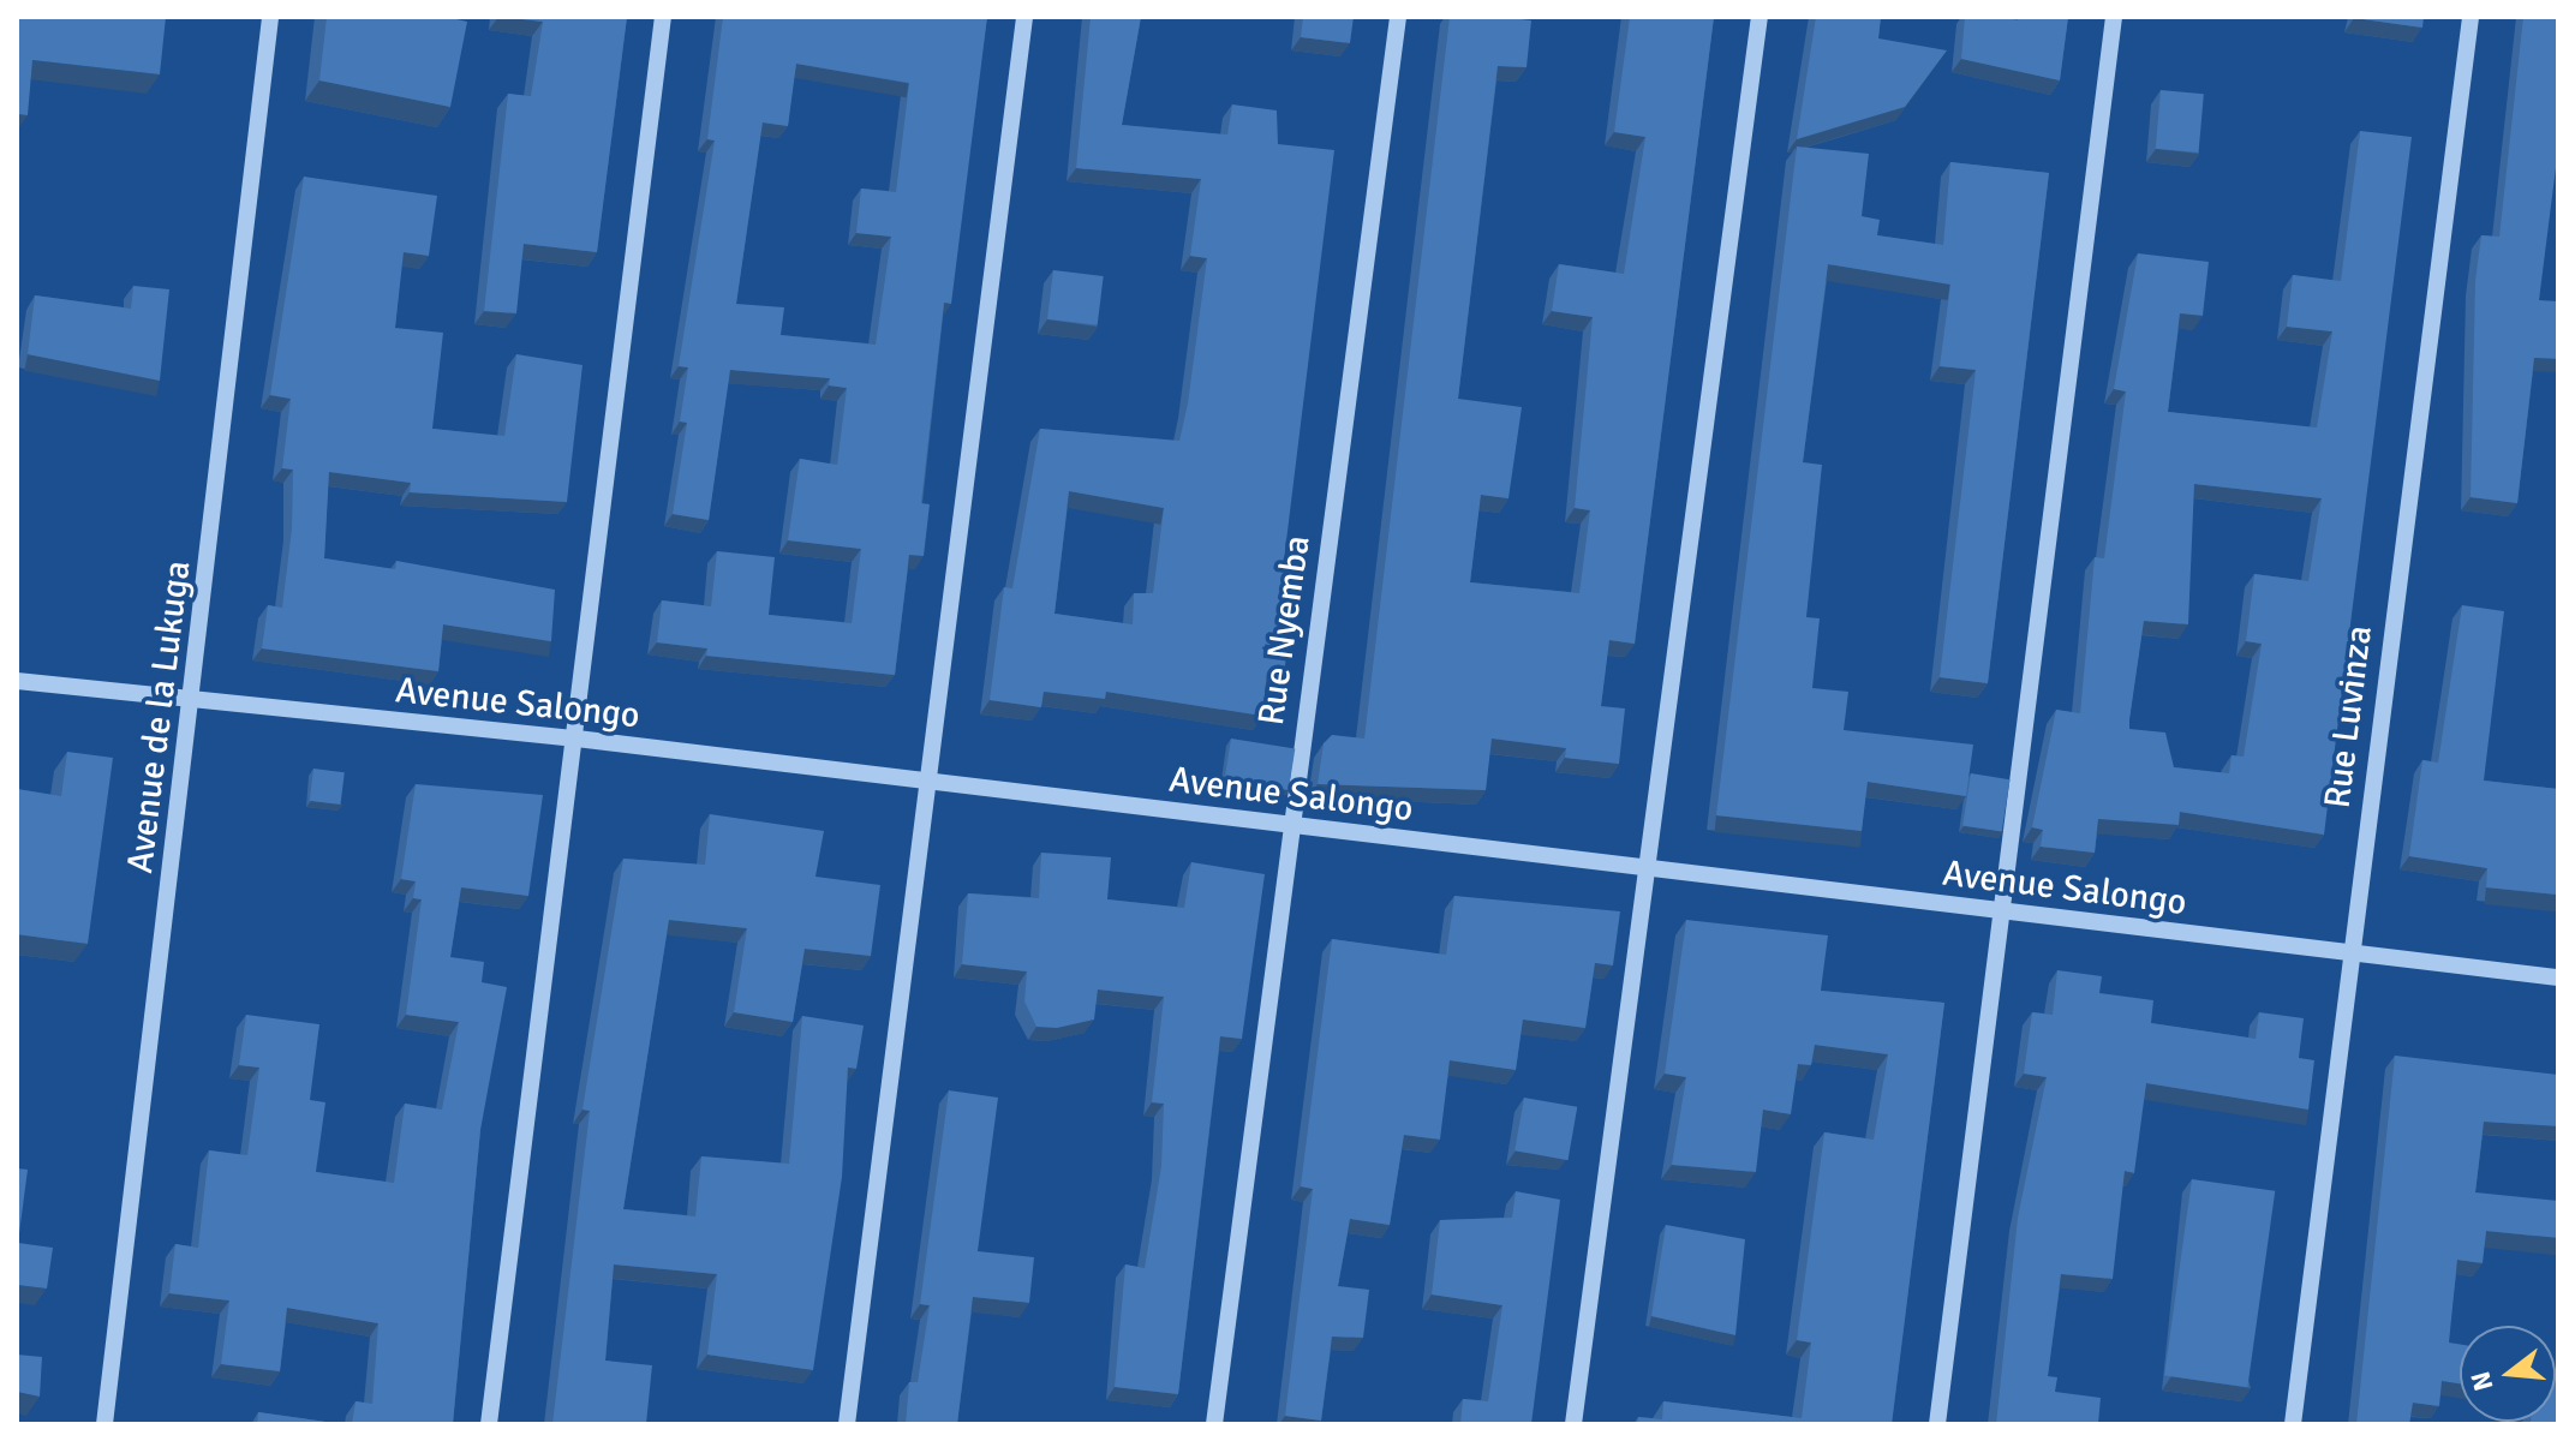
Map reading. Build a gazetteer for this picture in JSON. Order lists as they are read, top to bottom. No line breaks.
{"streets":{"street":["Rue Nyemba","Avenue Salongo","Avenue de la Lukuga","Rue Luvinza"]},"crossings":[["Rue Nyemba","Avenue Salongo"],["Avenue Salongo","Avenue de la Lukuga"],["Avenue Salongo","Rue Luvinza"]],"north":"left"}
